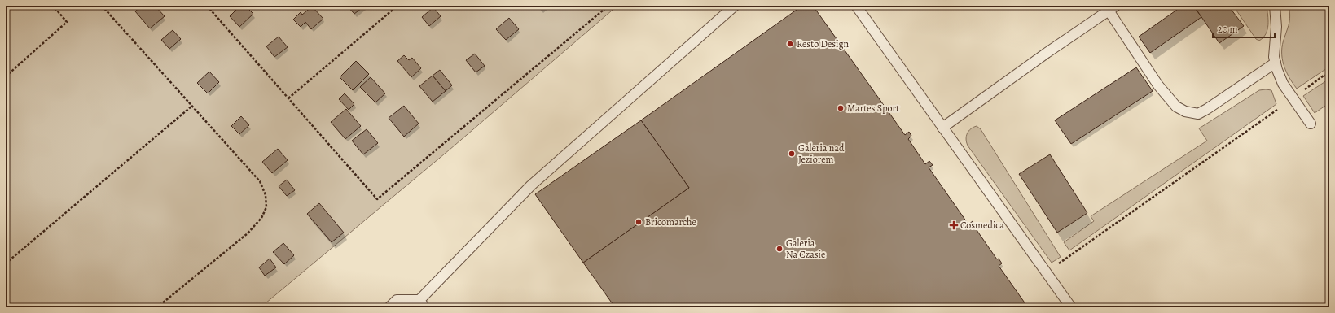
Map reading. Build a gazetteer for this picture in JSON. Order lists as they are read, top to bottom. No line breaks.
{"places":{"other":["Resto Design","Martes Sport","Galeria nad Jeziorem","Bricomarche","Galeria Na Czasie"],"health":["Cosmedica"]},"scale_bar":"20 m"}
